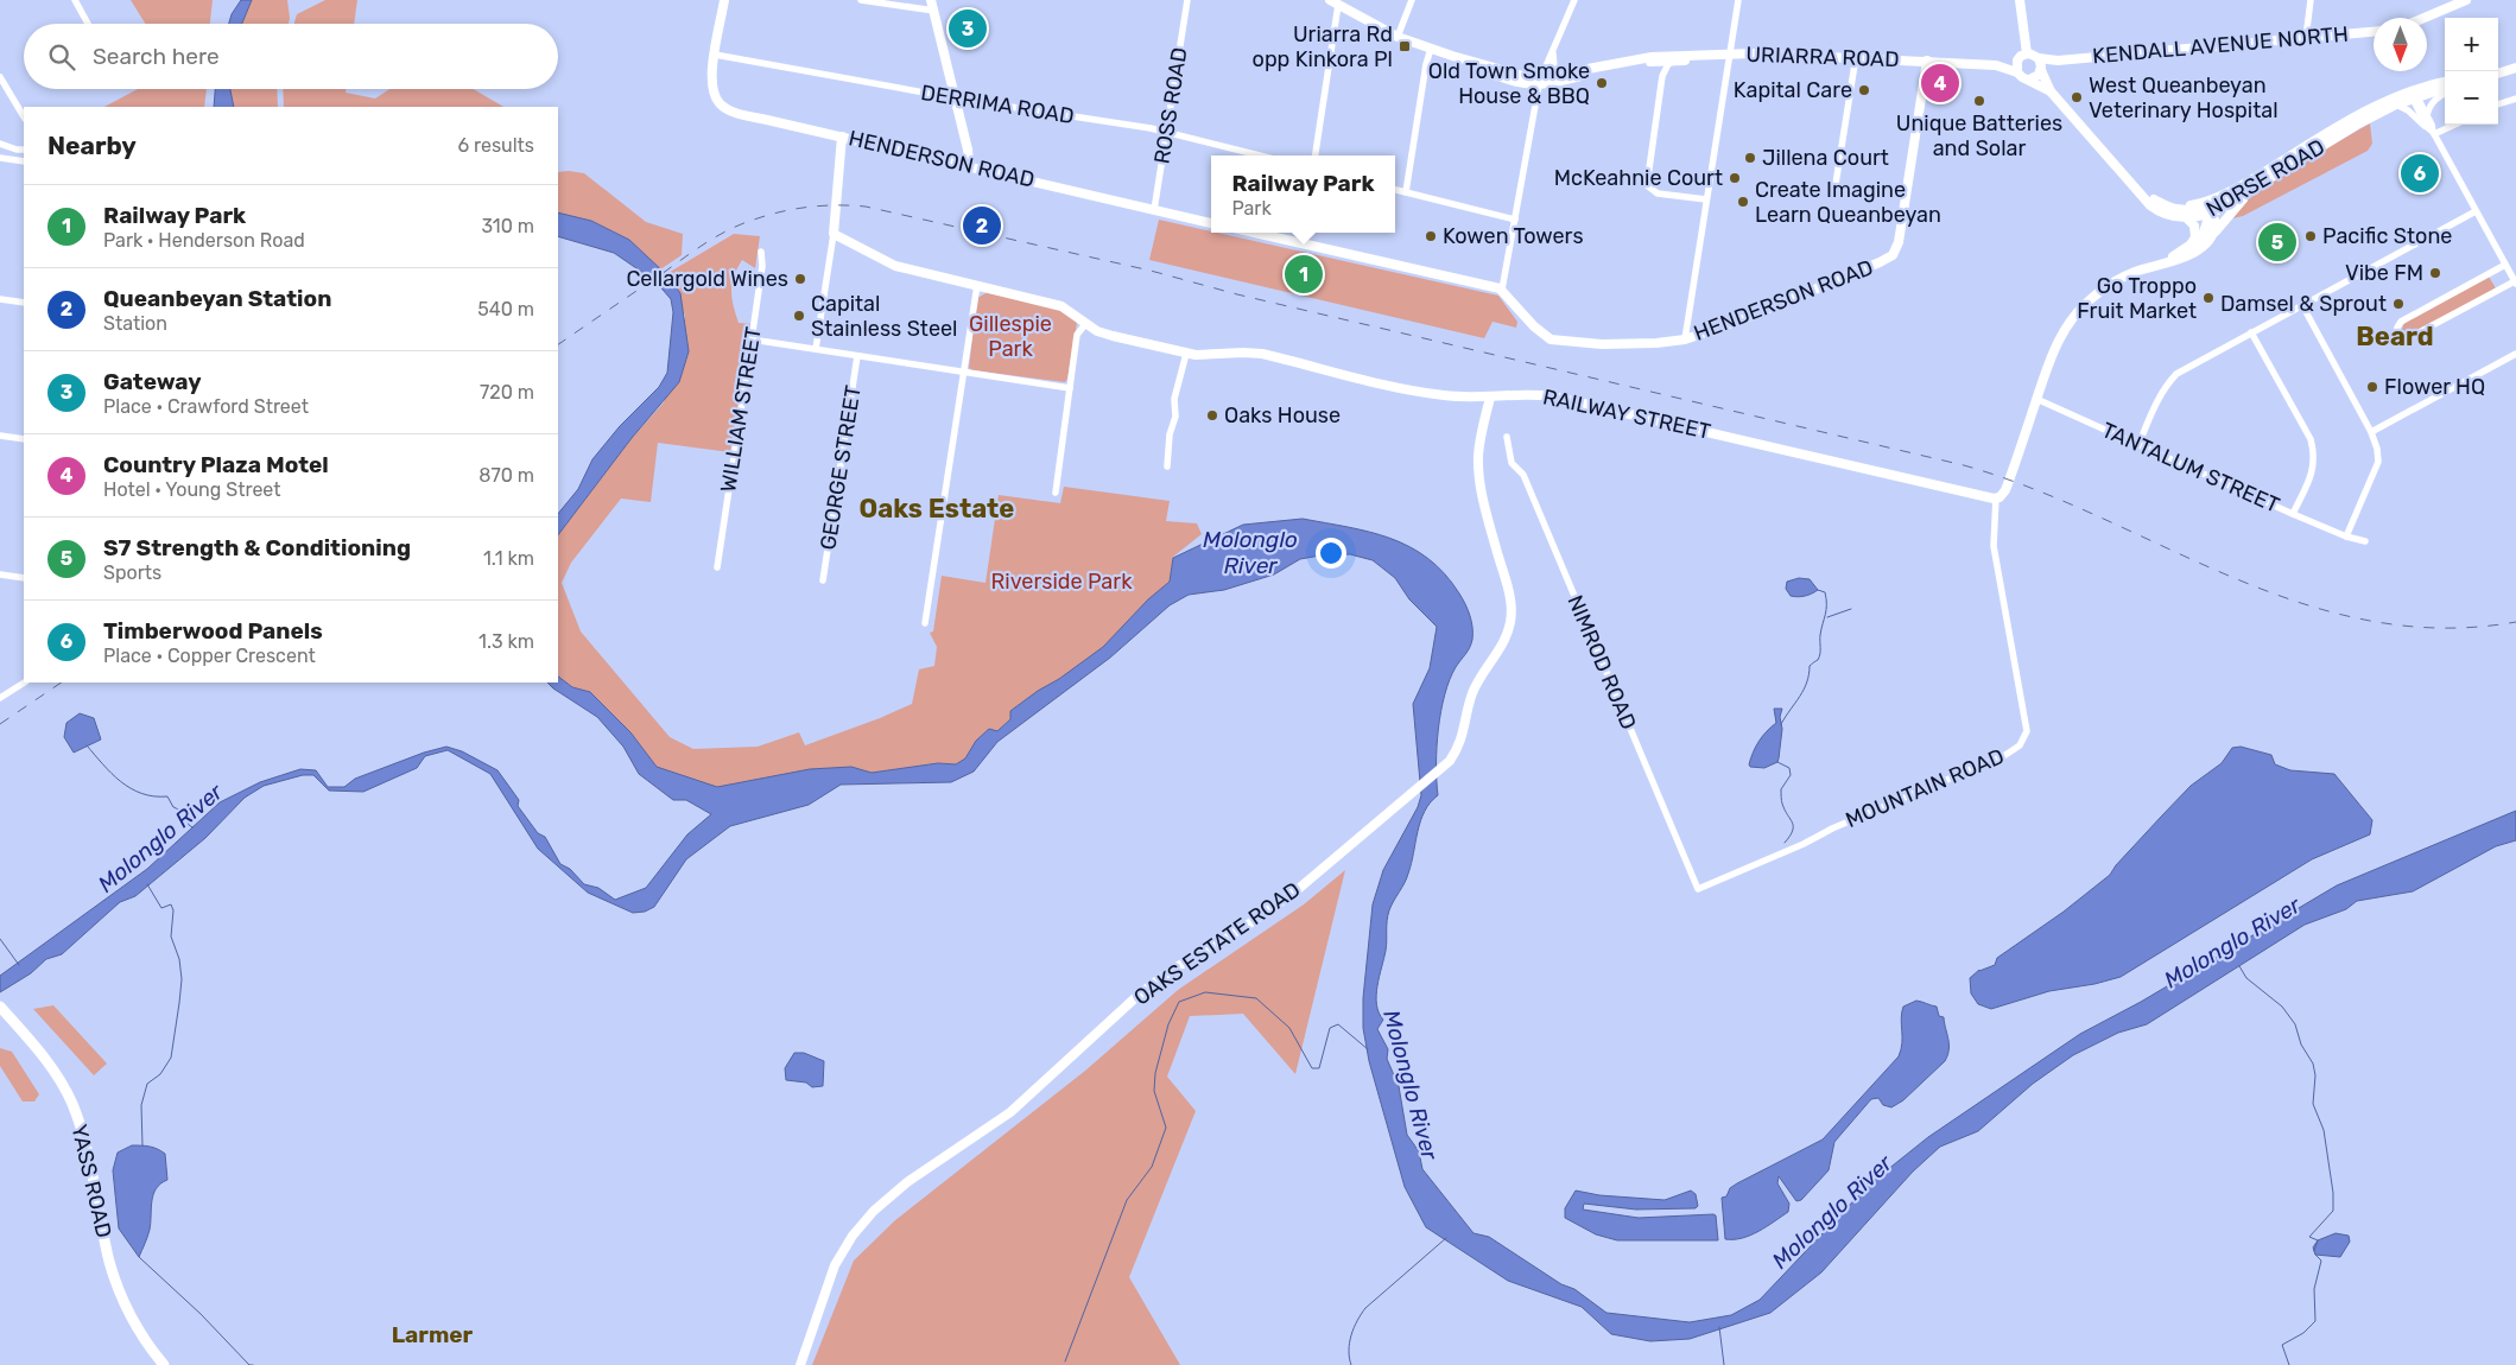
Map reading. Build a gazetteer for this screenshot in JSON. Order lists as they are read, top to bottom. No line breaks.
{"streets":{"main road":["KENDALL AVENUE NORTH","URIARRA ROAD","HENDERSON ROAD","NORSE ROAD","RAILWAY STREET","OAKS ESTATE ROAD","YASS ROAD"],"street":["DERRIMA ROAD","ROSS ROAD","WILLIAM STREET","GEORGE STREET","TANTALUM STREET","NIMROD ROAD","MOUNTAIN ROAD"]},"crossings":[["KENDALL AVENUE NORTH","URIARRA ROAD"],["URIARRA ROAD","HENDERSON ROAD"],["DERRIMA ROAD","ROSS ROAD"],["DERRIMA ROAD","HENDERSON ROAD"],["ROSS ROAD","HENDERSON ROAD"],["RAILWAY STREET","MOUNTAIN ROAD"],["RAILWAY STREET","OAKS ESTATE ROAD"],["NIMROD ROAD","MOUNTAIN ROAD"]],"districts":["Beard","Oaks Estate","Larmer"],"water":["Molonglo River"],"parks":["Gillespie Park","Riverside Park"],"places":{"transit":["Uriarra Rd opp Kinkora Pl"],"other":["Old Town Smoke House & BBQ","Kapital Care","West Queanbeyan Veterinary Hospital","Unique Batteries and Solar","Jillena Court","McKeahnie Court","Create Imagine Learn Queanbeyan","Kowen Towers","Pacific Stone","Vibe FM","Cellargold Wines","Go Troppo Fruit Market","Damsel & Sprout","Capital Stainless Steel","Flower HQ","Oaks House"]},"north":"bottom","page":{"pins":["3","4","6","2","5","1"],"map_buttons":["+","−"],"search":"Search here","heading":["Nearby","6 results"],"popup":["Railway Park","Park"],"list":[{"mark":"1","name":"Railway Park","note":"Park · Henderson Road","value":"310 m"},{"mark":"2","name":"Queanbeyan Station","note":"Station","value":"540 m"},{"mark":"3","name":"Gateway","note":"Place · Crawford Street","value":"720 m"},{"mark":"4","name":"Country Plaza Motel","note":"Hotel · Young Street","value":"870 m"},{"mark":"5","name":"S7 Strength & Conditioning","note":"Sports","value":"1.1 km"},{"mark":"6","name":"Timberwood Panels","note":"Place · Copper Crescent","value":"1.3 km"}]}}
